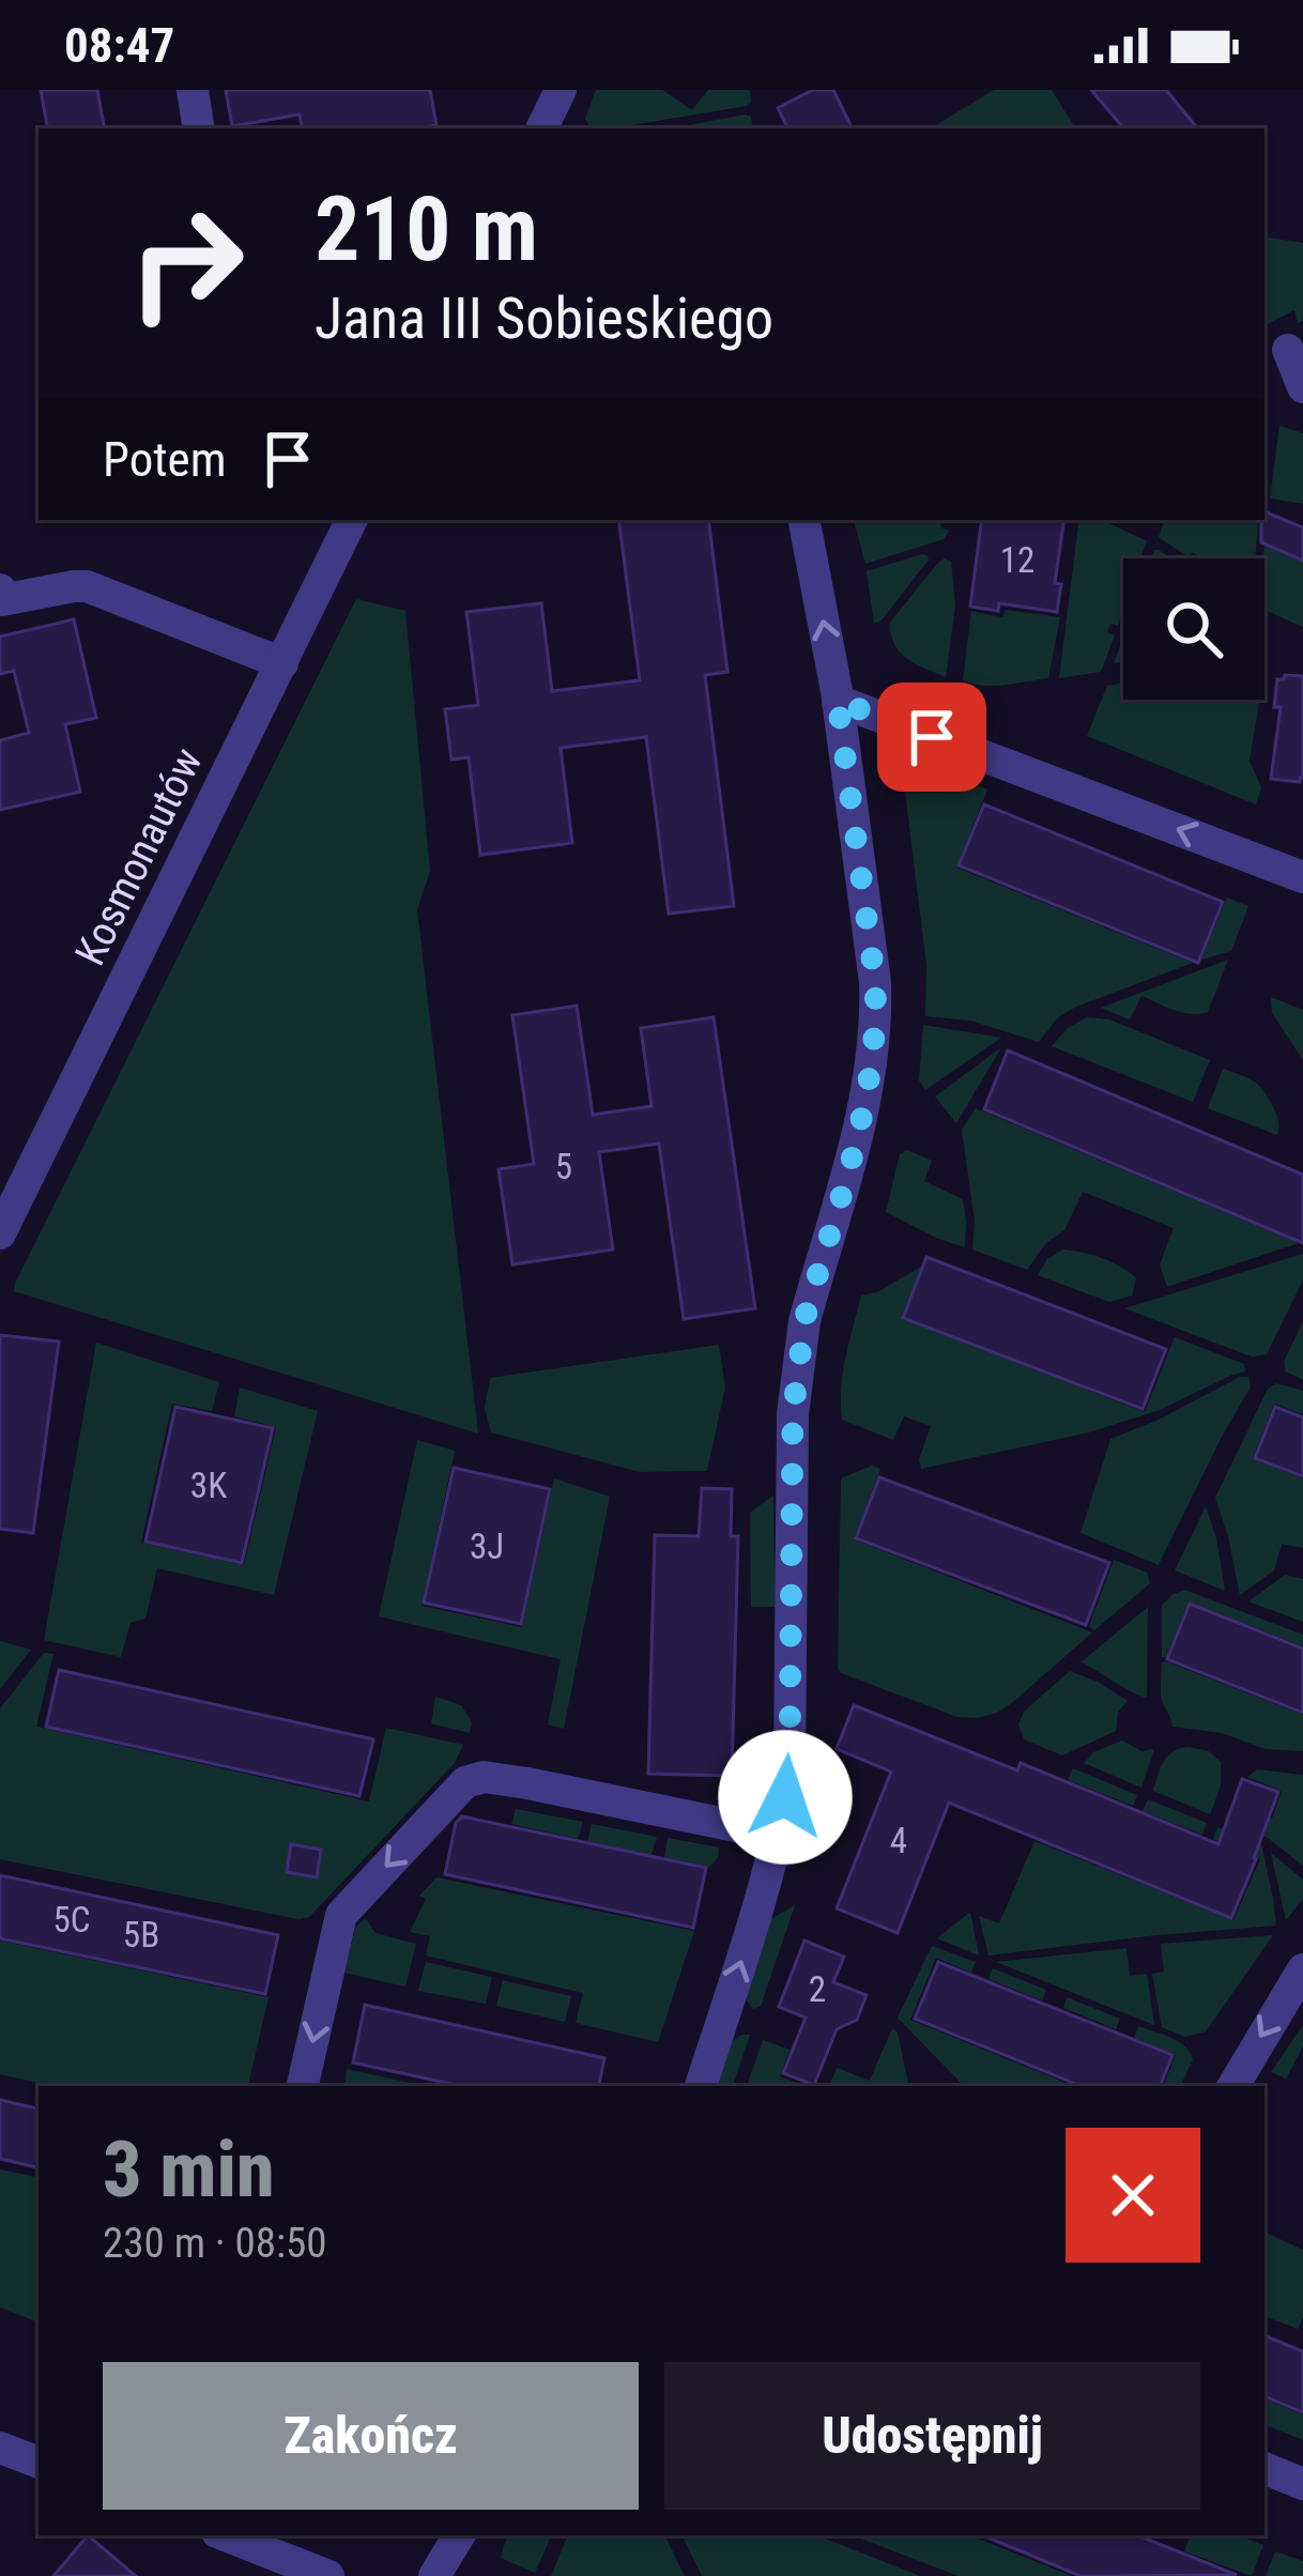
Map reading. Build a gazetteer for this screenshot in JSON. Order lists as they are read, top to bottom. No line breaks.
{"streets":{"street":["Kosmonautów"]},"house_numbers":["12","5","3K","3J","4","5C","5B","2"],"page":{"status":"08:47","turn":["210 m","Jana III Sobieskiego"],"then":"Potem","heading":["3 min","230 m · 08:50"],"buttons":["Zakończ","Udostępnij"]}}
